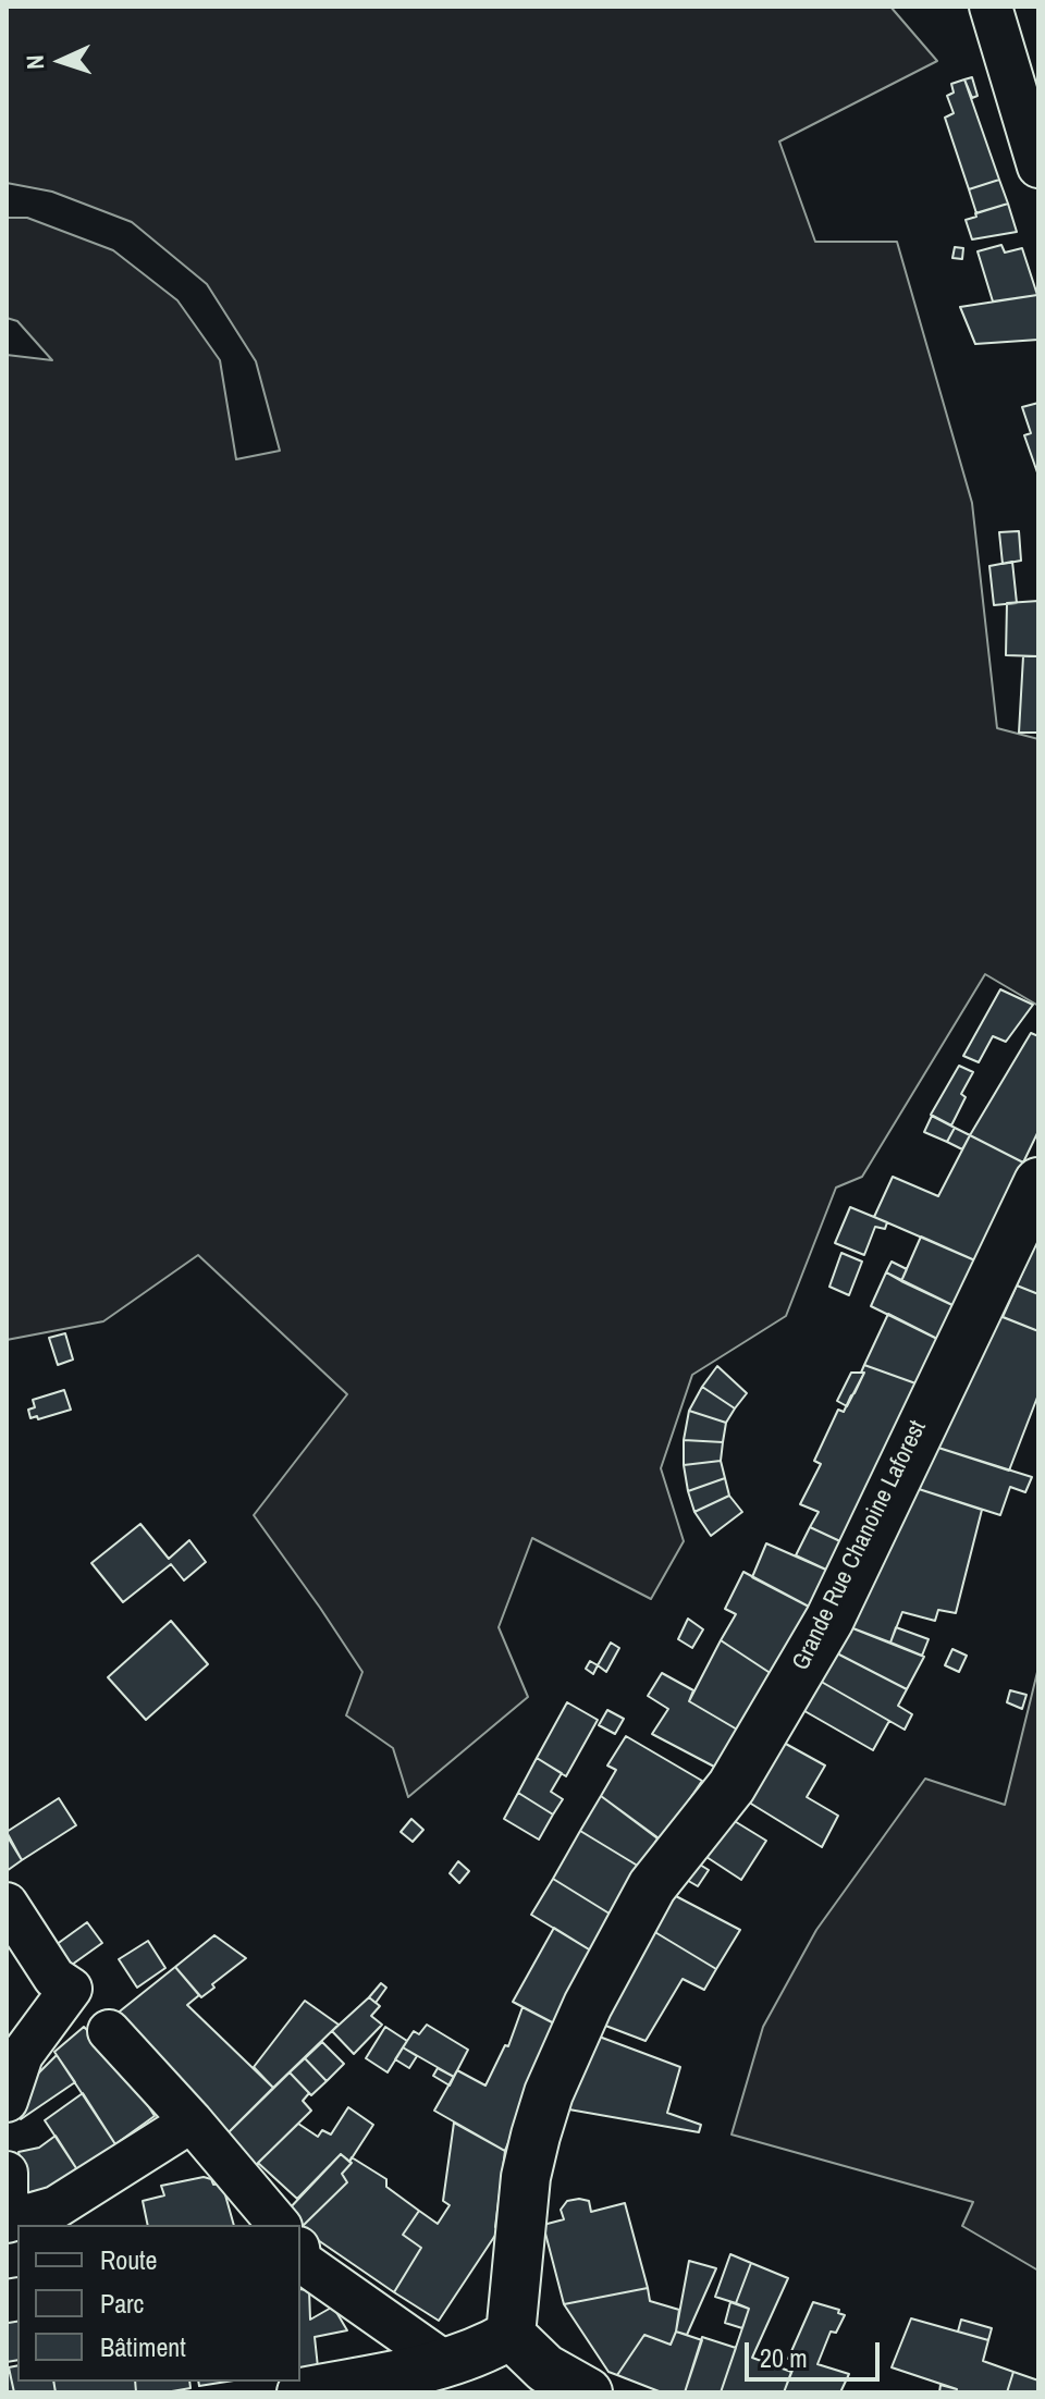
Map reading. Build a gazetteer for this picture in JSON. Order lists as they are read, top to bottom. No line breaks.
{"streets":{"main road":["Grande Rue Chanoine Laforest"]},"legend":["Route","Parc","Bâtiment"],"scale_bar":"20 m","north":"left"}
